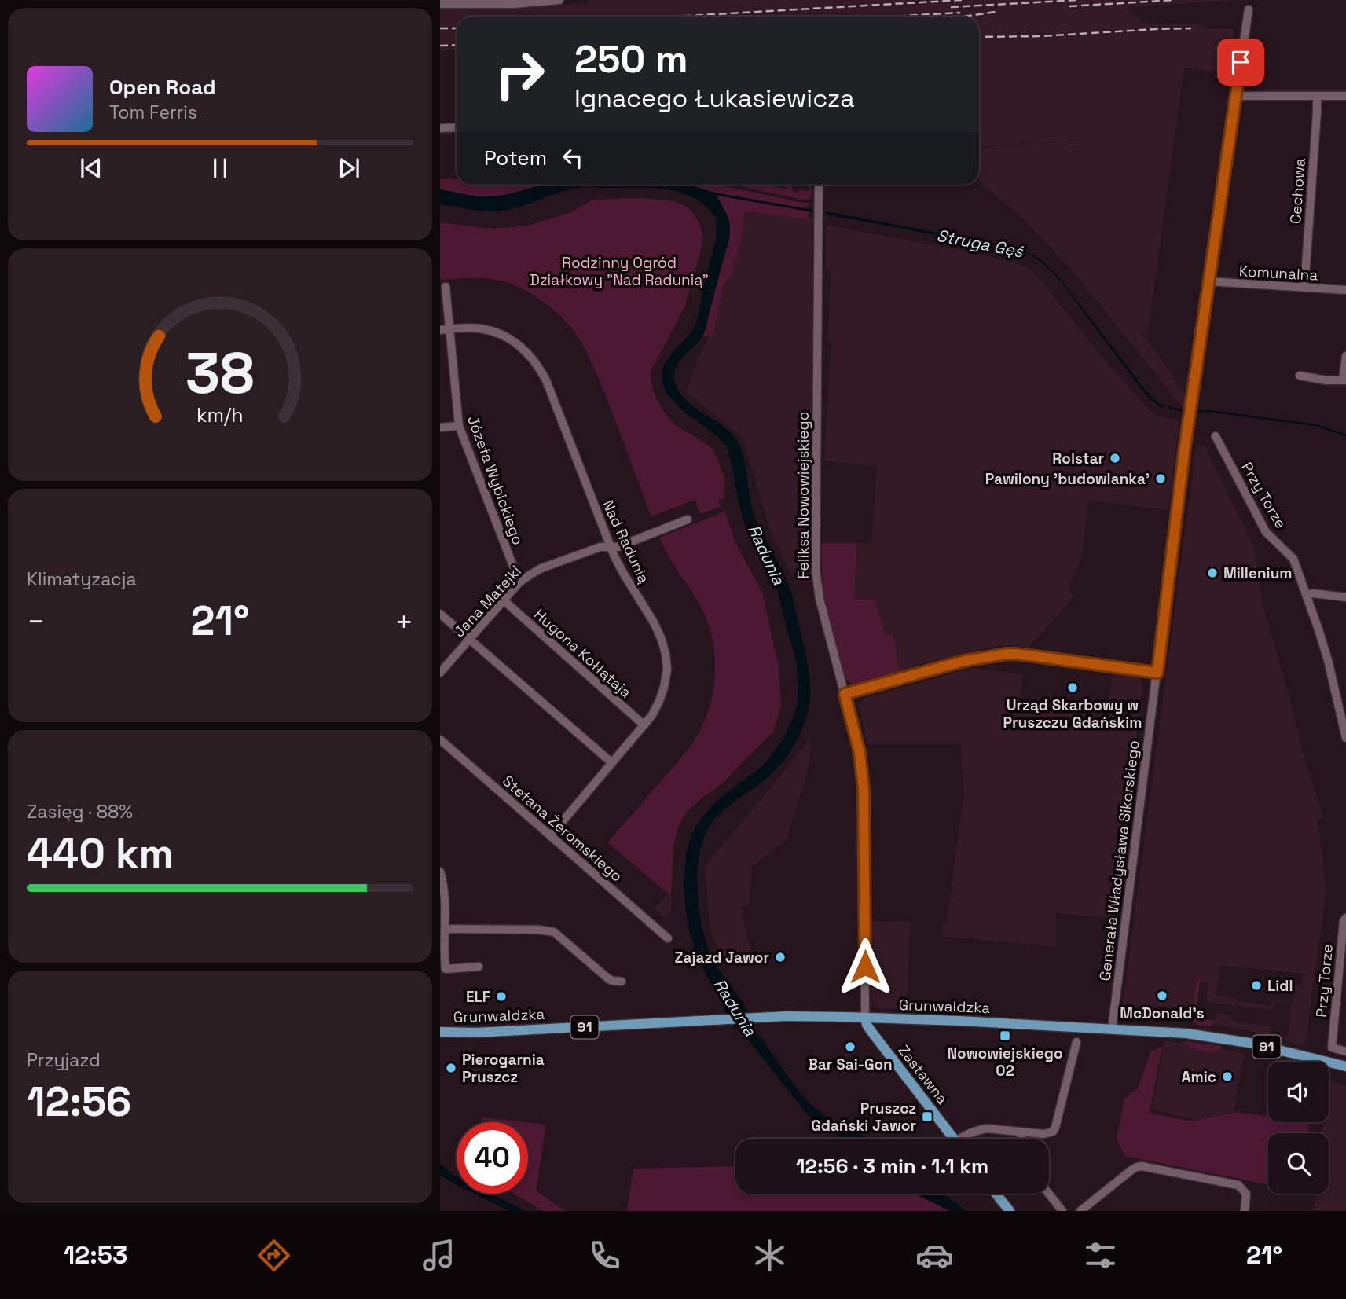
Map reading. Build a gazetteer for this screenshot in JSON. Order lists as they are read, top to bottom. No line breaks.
{"streets":{"main road":["Grunwaldzka","91","Zastawna"],"street":["Cechowa","Komunalna","Józefa Wybickiego","Feliksa Nowowiejskiego","Przy Torze","Nad Radunią","Jana Matejki","Hugona Kołłątaja","Stefana Żeromskiego","Generała Władysława Sikorskiego"]},"crossings":[["Cechowa","Komunalna"],["Komunalna","Generała Władysława Sikorskiego"],["Józefa Wybickiego","Nad Radunią"],["Józefa Wybickiego","Jana Matejki"],["Feliksa Nowowiejskiego","Grunwaldzka"],["Feliksa Nowowiejskiego","Zastawna"],["Nad Radunią","Jana Matejki"],["Nad Radunią","Hugona Kołłątaja"],["Nad Radunią","Stefana Żeromskiego"],["Jana Matejki","Hugona Kołłątaja"],["Generała Władysława Sikorskiego","Grunwaldzka"],["Grunwaldzka","Zastawna"]],"water":["Struga Gęś","Radunia"],"parks":["Rodzinny Ogród Działkowy \"Nad Radunią\""],"places":{"other":["Rolstar","Pawilony 'budowlanka'","Millenium","Urząd Skarbowy w Pruszczu Gdańskim","Zajazd Jawor","Lidl","McDonald's","ELF","Bar Sai-Gon","Pierogarnia Pruszcz","Amic"],"transit":["Nowowiejskiego 02","Pruszcz Gdański Jawor"]},"page":{"turn":["250 m","Ignacego Łukasiewicza"],"song":["Open Road","Tom Ferris"],"then":"Potem","tile":["Klimatyzacja",["Zasięg · 88%","440 km"],["Przyjazd","12:56"]],"heat":["−","21°","+"],"limit":"40","trip":"12:56 · 3 min · 1.1 km","tabs":["12:53","21°"],"gauge":["38","km/h"]}}
